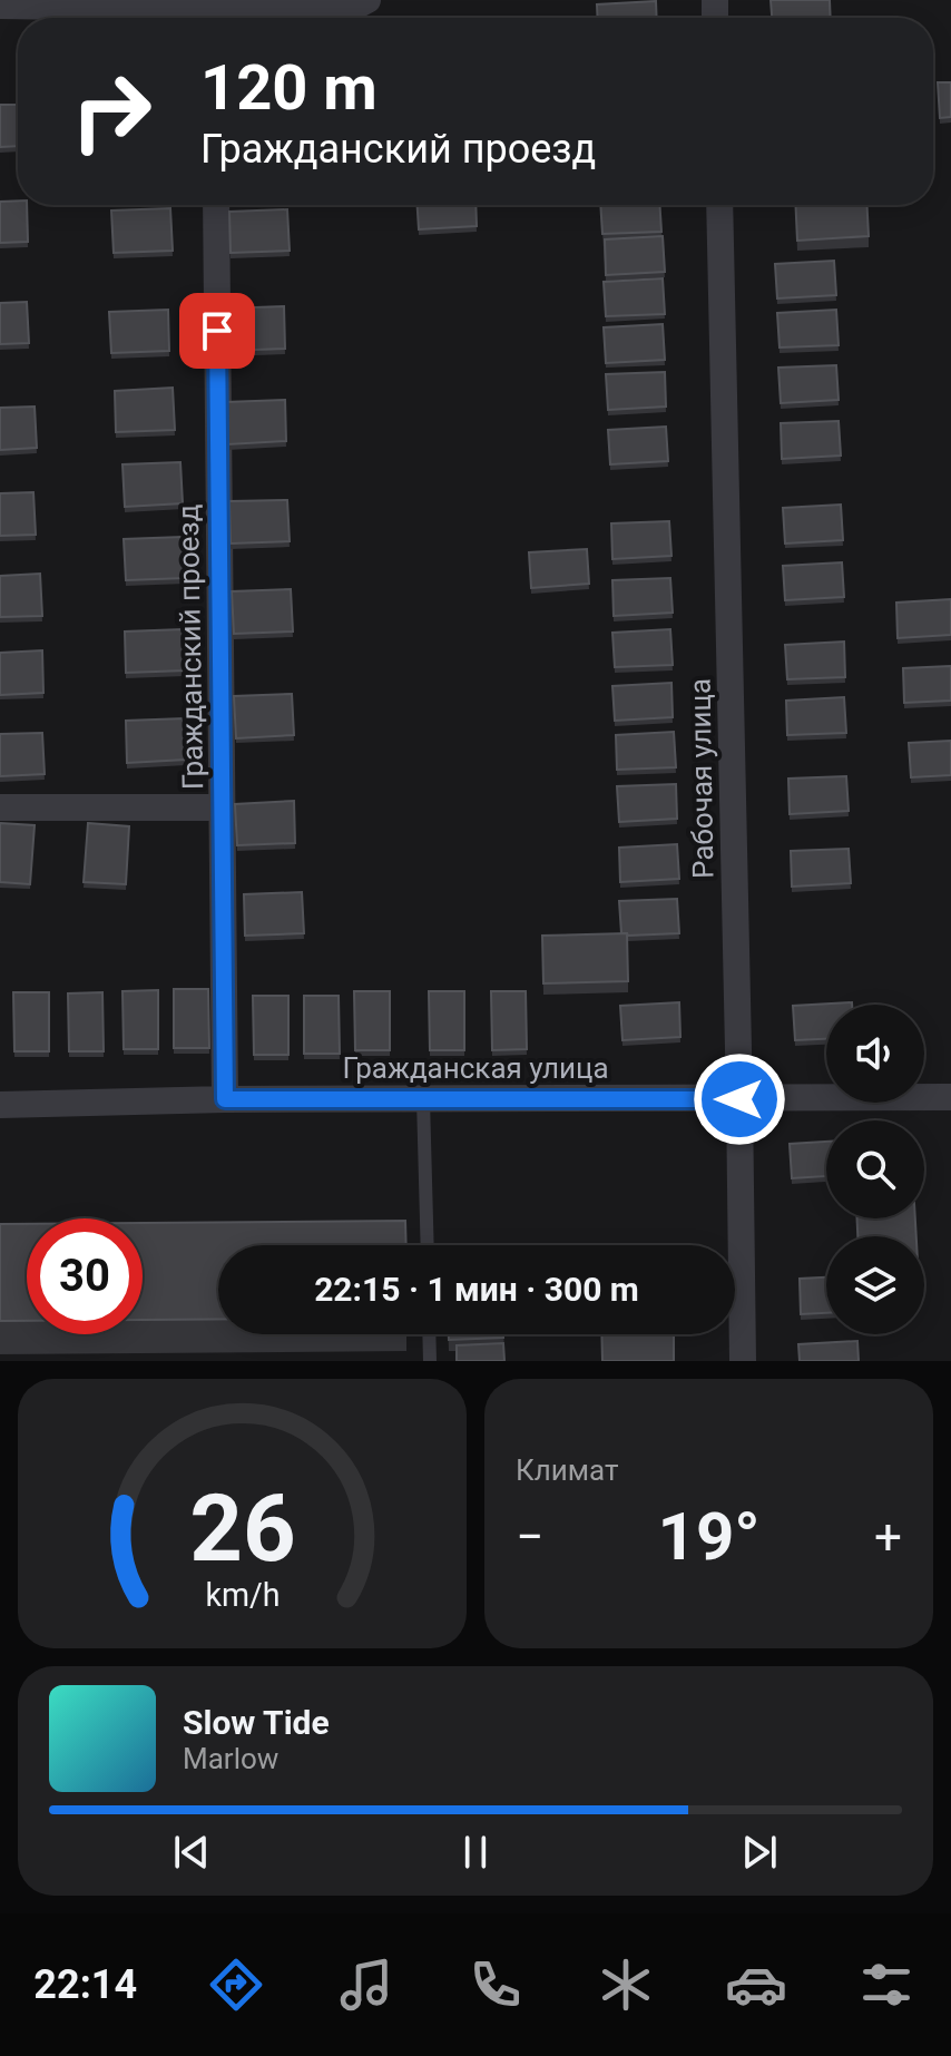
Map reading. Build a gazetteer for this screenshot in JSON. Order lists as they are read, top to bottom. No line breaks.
{"streets":{"street":["Гражданский проезд","Рабочая улица","Гражданская улица"]},"crossings":[["Гражданский проезд","Гражданская улица"],["Рабочая улица","Гражданская улица"]],"page":{"turn":["120 m","Гражданский проезд"],"limit":"30","trip":"22:15 · 1 мин · 300 m","tile":"Климат","heat":["−","19°","+"],"song":["Slow Tide","Marlow"],"tabs":"22:14","gauge":["26","km/h"]}}
